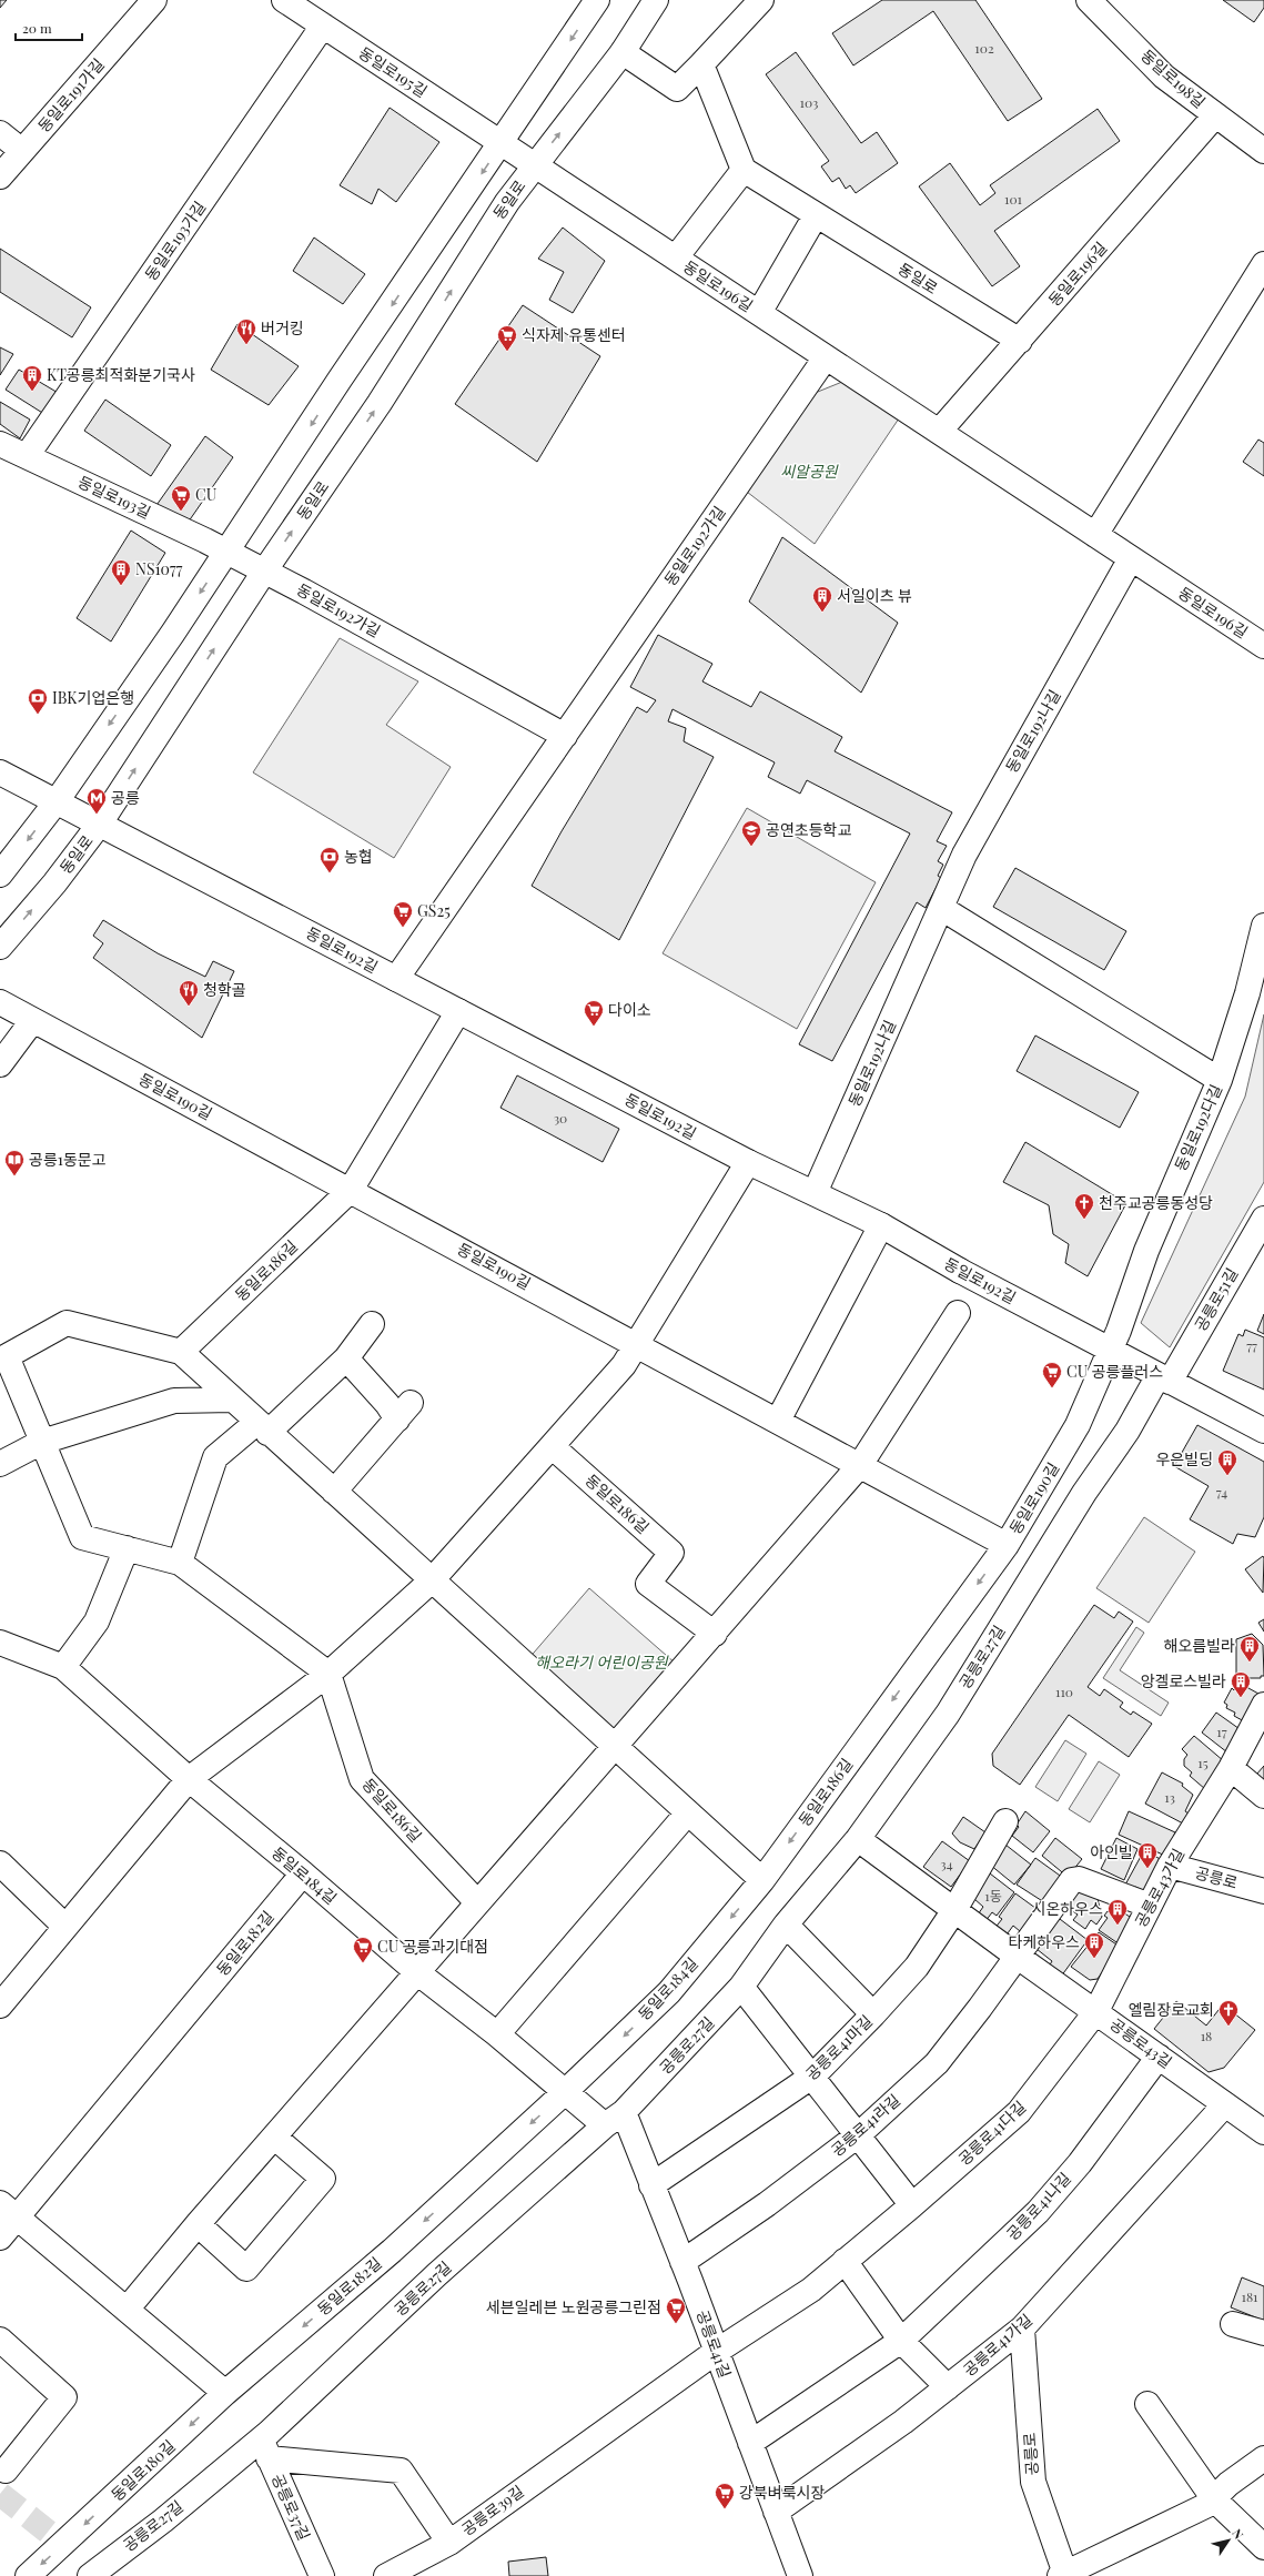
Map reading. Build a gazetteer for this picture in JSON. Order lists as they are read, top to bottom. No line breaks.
{"streets":{"street":["동일로195길","동일로198길","동일로191가길","동일로","동일로193가길","동일로196길","동일로193길","동일로192가길","동일로192나길","동일로192길","동일로190길","동일로192다길","동일로186길","공릉로51길","공릉로27길","동일로184길","공릉로","공릉로43가길","동일로182길","공릉로43길","공릉로41마길","공릉로41라길","공릉로41다길","공릉로41나길","공릉로41길","공릉로41가길","동일로180길","공릉로37길","공릉로39길"]},"crossings":[["동일로195길","동일로193가길"],["동일로195길","동일로196길"],["동일로198길","동일로196길"],["동일로","동일로196길"],["동일로","동일로192가길"],["동일로","동일로192길"],["동일로193가길","동일로193길"],["동일로196길","동일로192가길"],["동일로196길","동일로192나길"],["동일로193길","동일로192가길"],["동일로192가길","동일로192길"],["동일로192나길","동일로192길"],["동일로192길","동일로190길"],["동일로192길","동일로192다길"],["동일로192길","공릉로51길"],["동일로192길","공릉로27길"],["동일로190길","동일로192다길"],["동일로190길","동일로186길"],["동일로186길","동일로184길"],["공릉로51길","공릉로27길"],["공릉로27길","동일로184길"],["공릉로27길","공릉로43길"],["공릉로27길","공릉로41길"],["공릉로27길","공릉로37길"],["공릉로27길","공릉로39길"],["동일로184길","동일로182길"],["동일로184길","공릉로41길"],["공릉로","공릉로43가길"],["공릉로","공릉로41가길"],["공릉로43가길","공릉로43길"],["공릉로43가길","공릉로41다길"],["동일로182길","동일로180길"],["공릉로43길","공릉로41마길"],["공릉로43길","공릉로41라길"],["공릉로43길","공릉로41다길"],["공릉로43길","공릉로41나길"],["공릉로43길","공릉로41가길"],["공릉로41마길","공릉로41길"],["공릉로41라길","공릉로41길"],["공릉로41다길","공릉로41길"],["공릉로41다길","공릉로39길"],["공릉로41나길","공릉로41길"],["공릉로41길","공릉로41가길"],["공릉로41길","공릉로39길"],["공릉로37길","공릉로39길"]],"one_way":["동일로180길"],"parks":["씨알공원","해오라기 어린이공원"],"places":{"restaurant":["버거킹","청학골"],"supermarket":["식자제 유통센터","CU","GS25","다이소","CU 공릉플러스","CU 공릉과기대점","세븐일레븐 노원공릉그린점","강북벼룩시장"],"building":["KT공릉최적화분기국사","NS1077","서일이츠 뷰","우은빌딩","해오름빌라","앙겔로스빌라","아인빌","시온하우스","타케하우스"],"bank":["IBK기업은행","농협"],"metro station":["공릉"],"school or university":["공연초등학교"],"library":["공릉1동문고"],"church":["천주교공릉동성당","엘림장로교회"]},"house_numbers":["102","103","101","30","77","74","110","17","15","13","34","1동","18","181"],"scale_bar":"20 m","north":"top right"}
